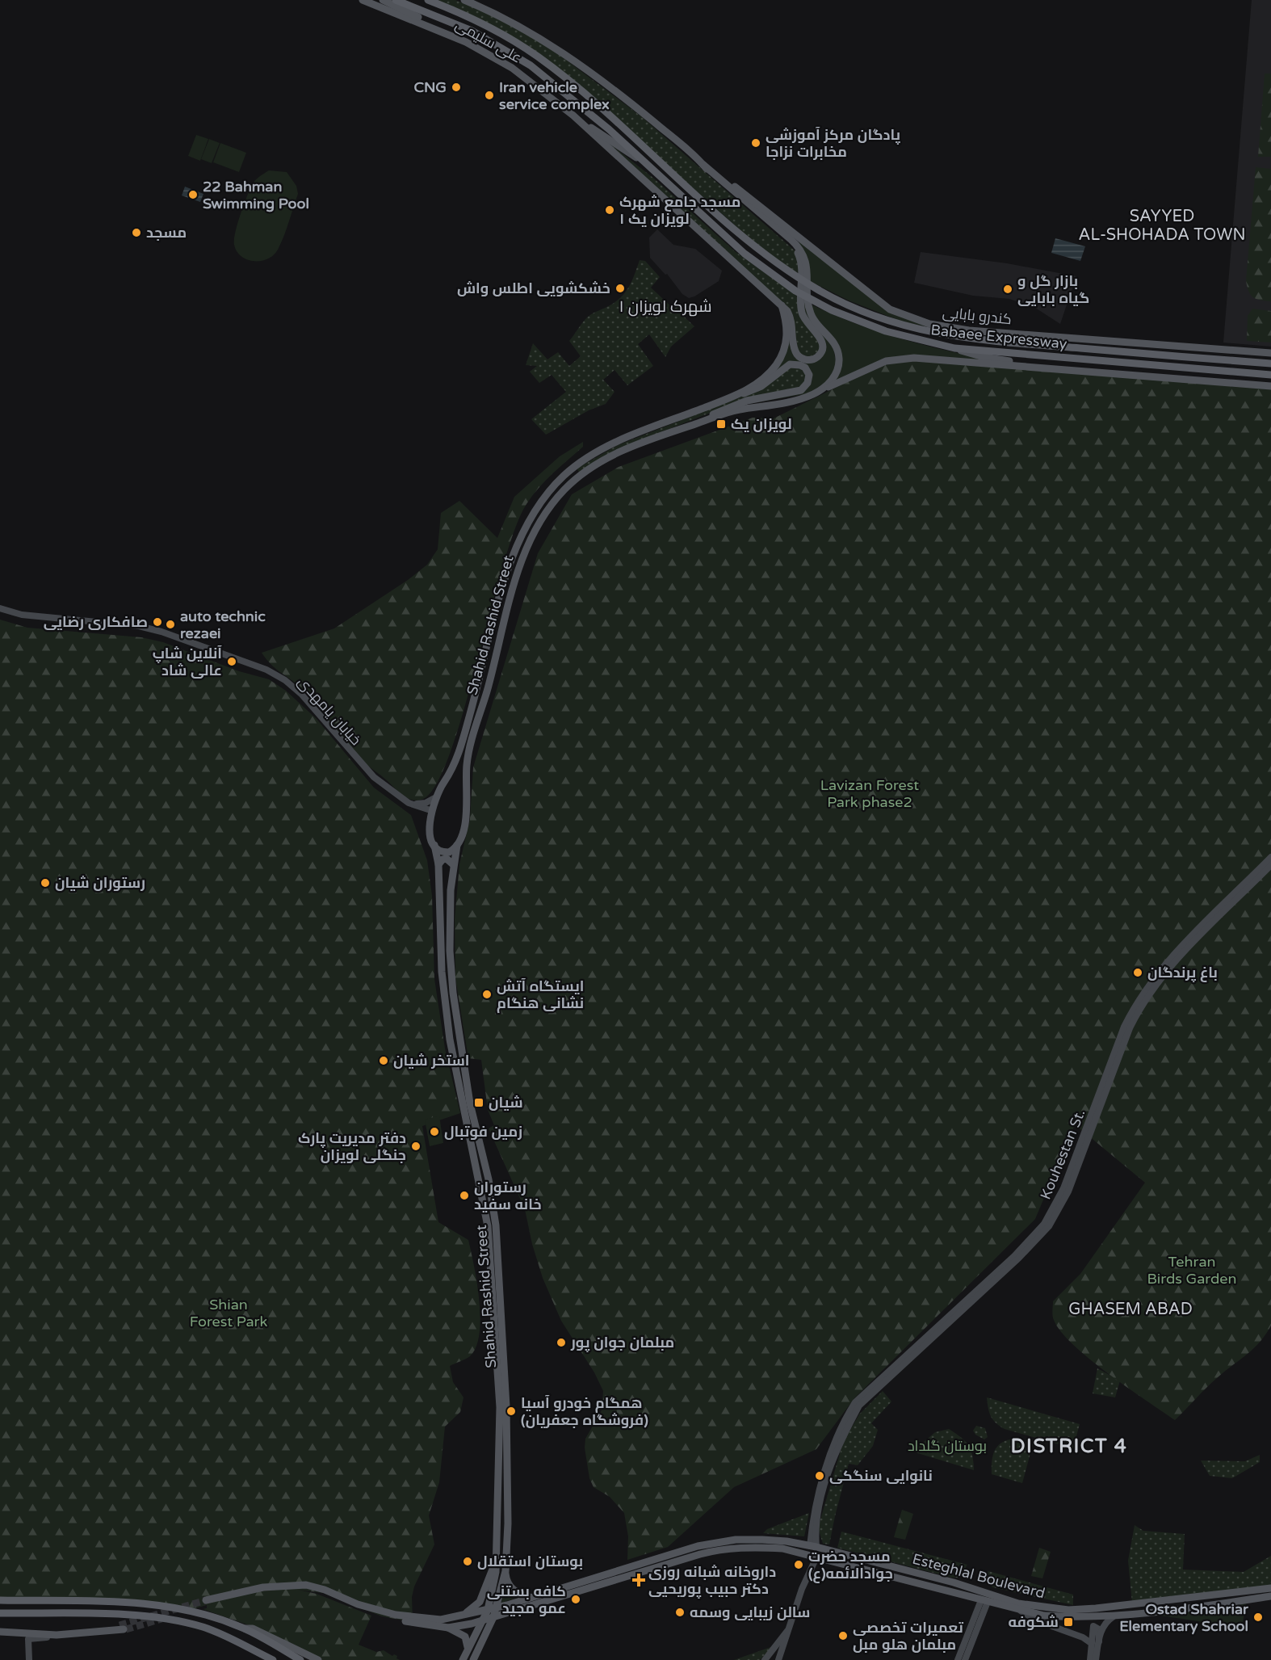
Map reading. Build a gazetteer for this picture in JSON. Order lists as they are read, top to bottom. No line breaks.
{"streets":{"highway":["Babaee Expressway"],"main road":["علی سلیمی","کندرو بابایی","Shahid Rashid Street","خیابان یامهدی","Kouhestan St.","Esteghlal Boulevard"]},"crossings":[["علی سلیمی","Shahid Rashid Street"],["کندرو بابایی","Shahid Rashid Street"],["Shahid Rashid Street","Esteghlal Boulevard"],["Kouhestan St.","Esteghlal Boulevard"]],"districts":["SAYYED AL-SHOHADA TOWN","شهرک لویزان ۱","GHASEM ABAD","DISTRICT 4"],"parks":["Lavizan Forest Park phase2","Tehran Birds Garden","Shian Forest Park","بوستان گلداد"],"places":{"other":["CNG","Iran vehicle service complex","پادگان مرکز آموزشی مخابرات نزاجا","22 Bahman Swimming Pool","مسجد جامع شهرک لویزان یک ۱","مسجد","خشکشویی اطلس واش","بازار گل و گیاه بابایی","صافکاری رضایی","auto technic rezaei","آنلاین شاپ عالی شاد","رستوران شیان","باغ پرندگان","ایستگاه آتش نشانی هنگام","استخر شیان","زمین فوتبال","دفتر مدیریت پارک جنگلی لویزان","رستوران خانه سفید","مبلمان جوان پور","همگام خودرو آسیا (فروشگاه جعفریان)","نانوایی سنگکی","بوستان استقلال","مسجد حضرت جوادالائمه(ع)","کافه بستنی عمو مجید","سالن زیبایی وسمه","Ostad Shahriar Elementary School","تعمیرات تخصصی مبلمان هلو مبل"],"transit":["لویزان یک","شیان","شکوفه"],"health":["داروخانه شبانه روزی دکتر حبیب پوریحیی"]}}
